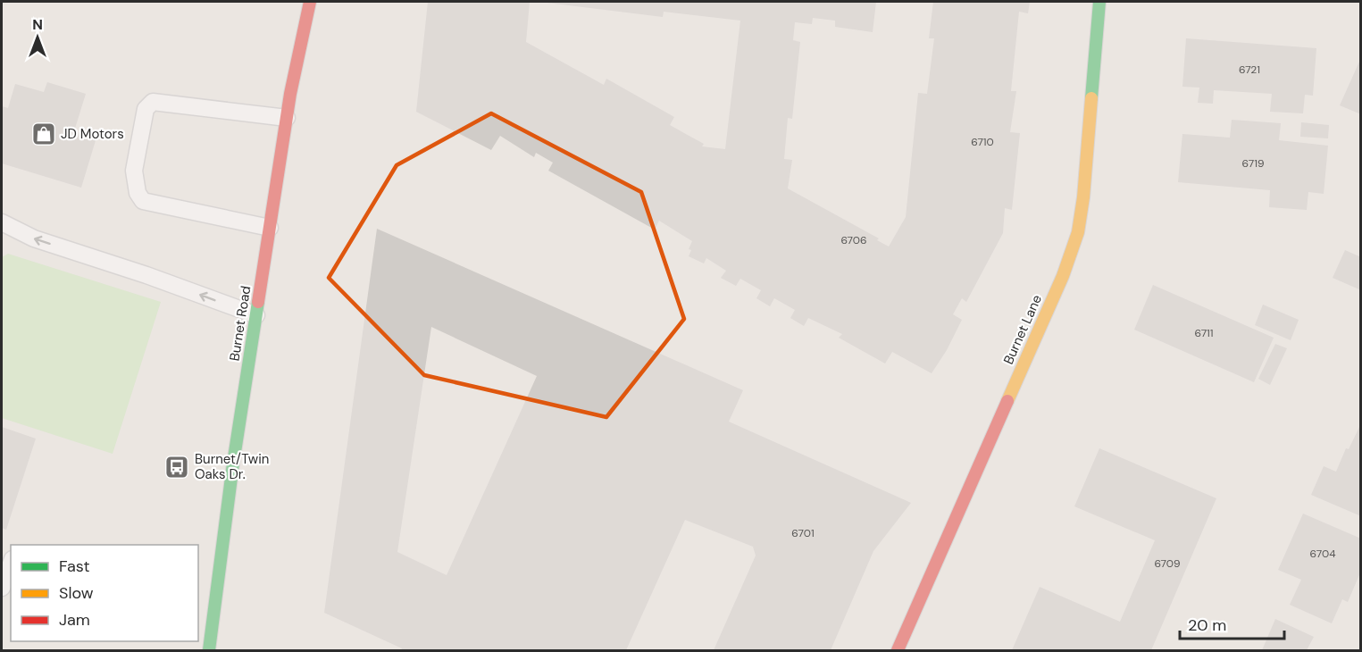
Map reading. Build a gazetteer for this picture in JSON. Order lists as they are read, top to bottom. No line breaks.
{"streets":{"street":["Burnet Road","Burnet Lane"]},"places":{"shop":["JD Motors"],"bus stop":["Burnet/Twin Oaks Dr."]},"house_numbers":["6721","6710","6719","6706","6711","6701","6704","6709"],"legend":["Fast","Slow","Jam"],"scale_bar":"20 m","north":"top"}
